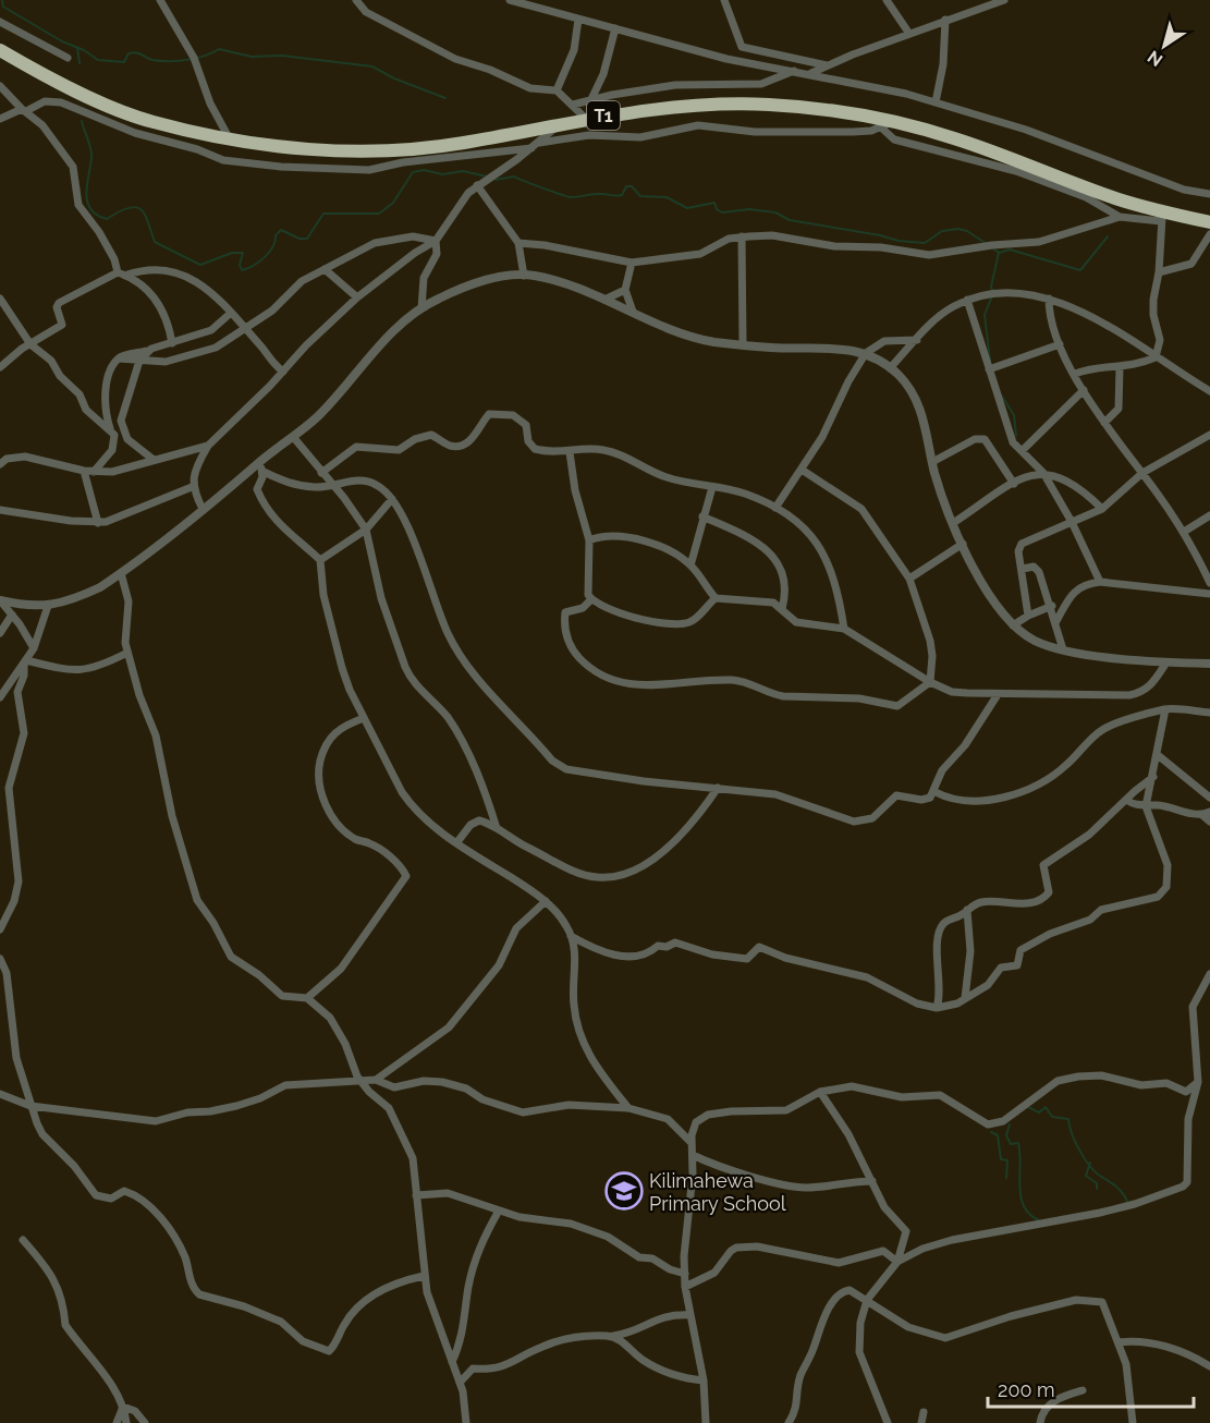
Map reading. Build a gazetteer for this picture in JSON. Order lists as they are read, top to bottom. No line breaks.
{"streets":{"highway":["T1"]},"places":{"school or university":["Kilimahewa Primary School"]},"scale_bar":"200 m","north":"bottom left"}
